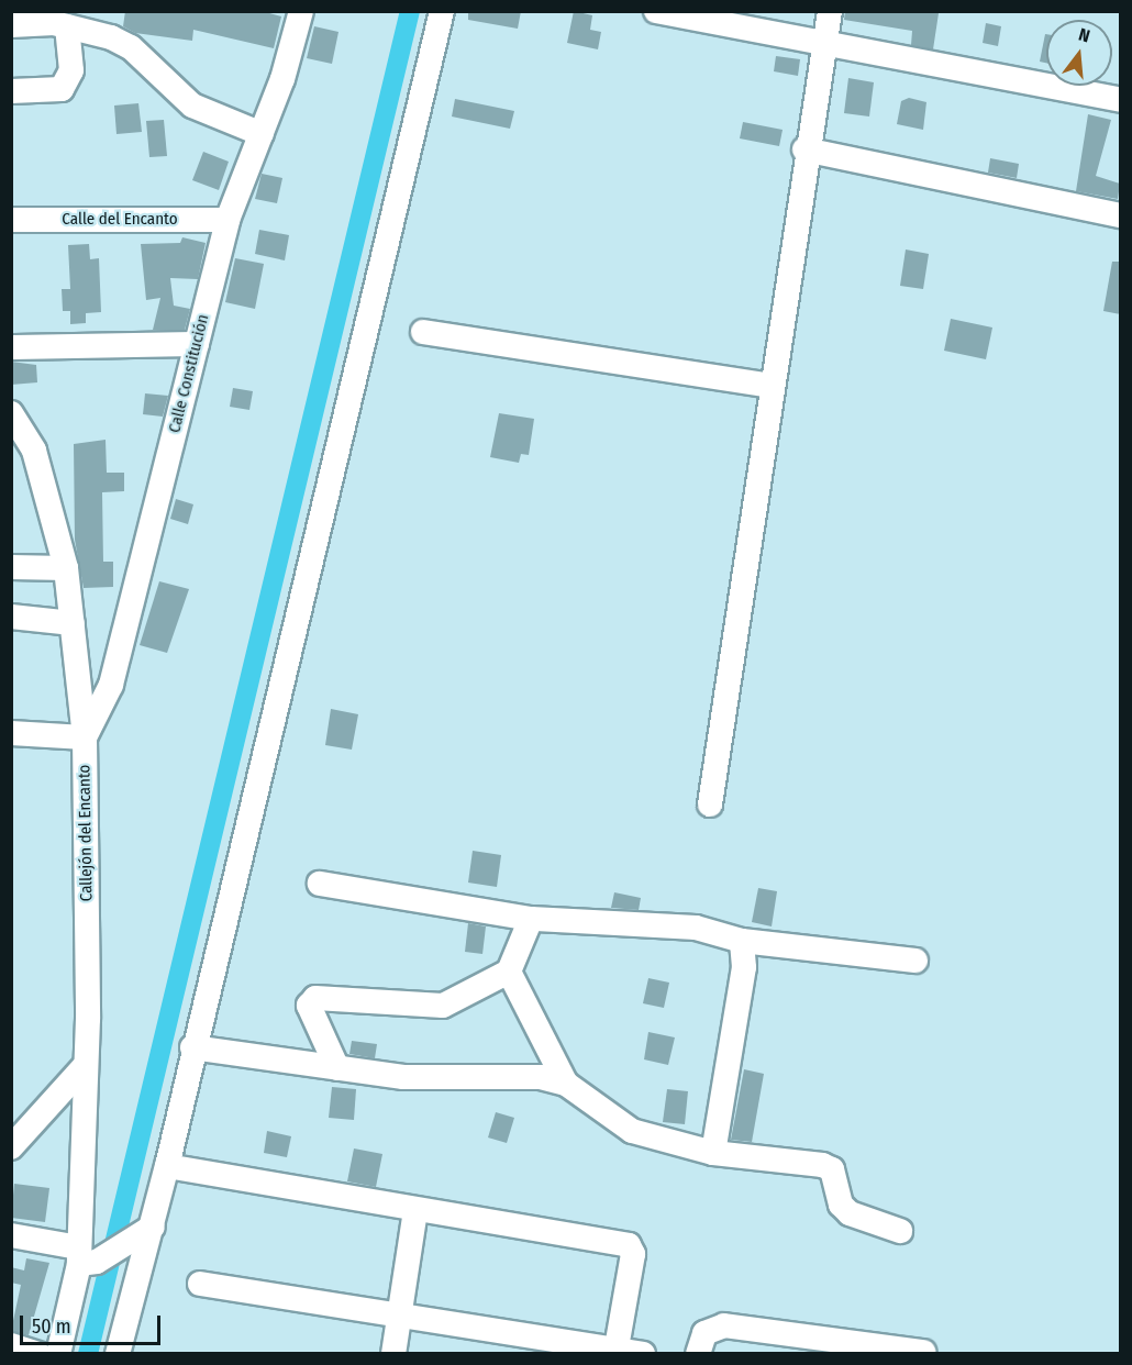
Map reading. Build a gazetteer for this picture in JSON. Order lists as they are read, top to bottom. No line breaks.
{"streets":{"street":["Calle del Encanto","Calle Constitución","Callejón del Encanto"]},"crossings":[["Calle del Encanto","Calle Constitución"],["Calle Constitución","Callejón del Encanto"]],"scale_bar":"50 m","north":"top"}
